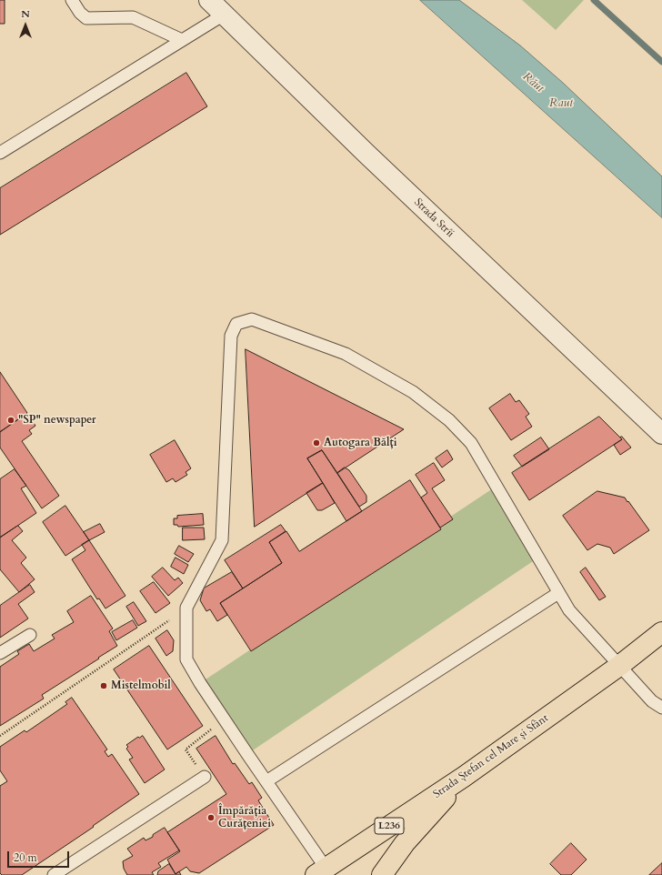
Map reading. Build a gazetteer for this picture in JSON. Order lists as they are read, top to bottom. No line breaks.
{"streets":{"main road":["Strada Ștefan cel Mare și Sfânt","L236"],"street":["Strada Strîi"]},"crossings":[["Strada Ștefan cel Mare și Sfânt","L236"]],"water":["Răut","Raut"],"places":["\"SP\" newspaper","Autogara Bălți","Mistelmobil","Împărăția Curățeniei"],"scale_bar":"20 m","north":"top"}
